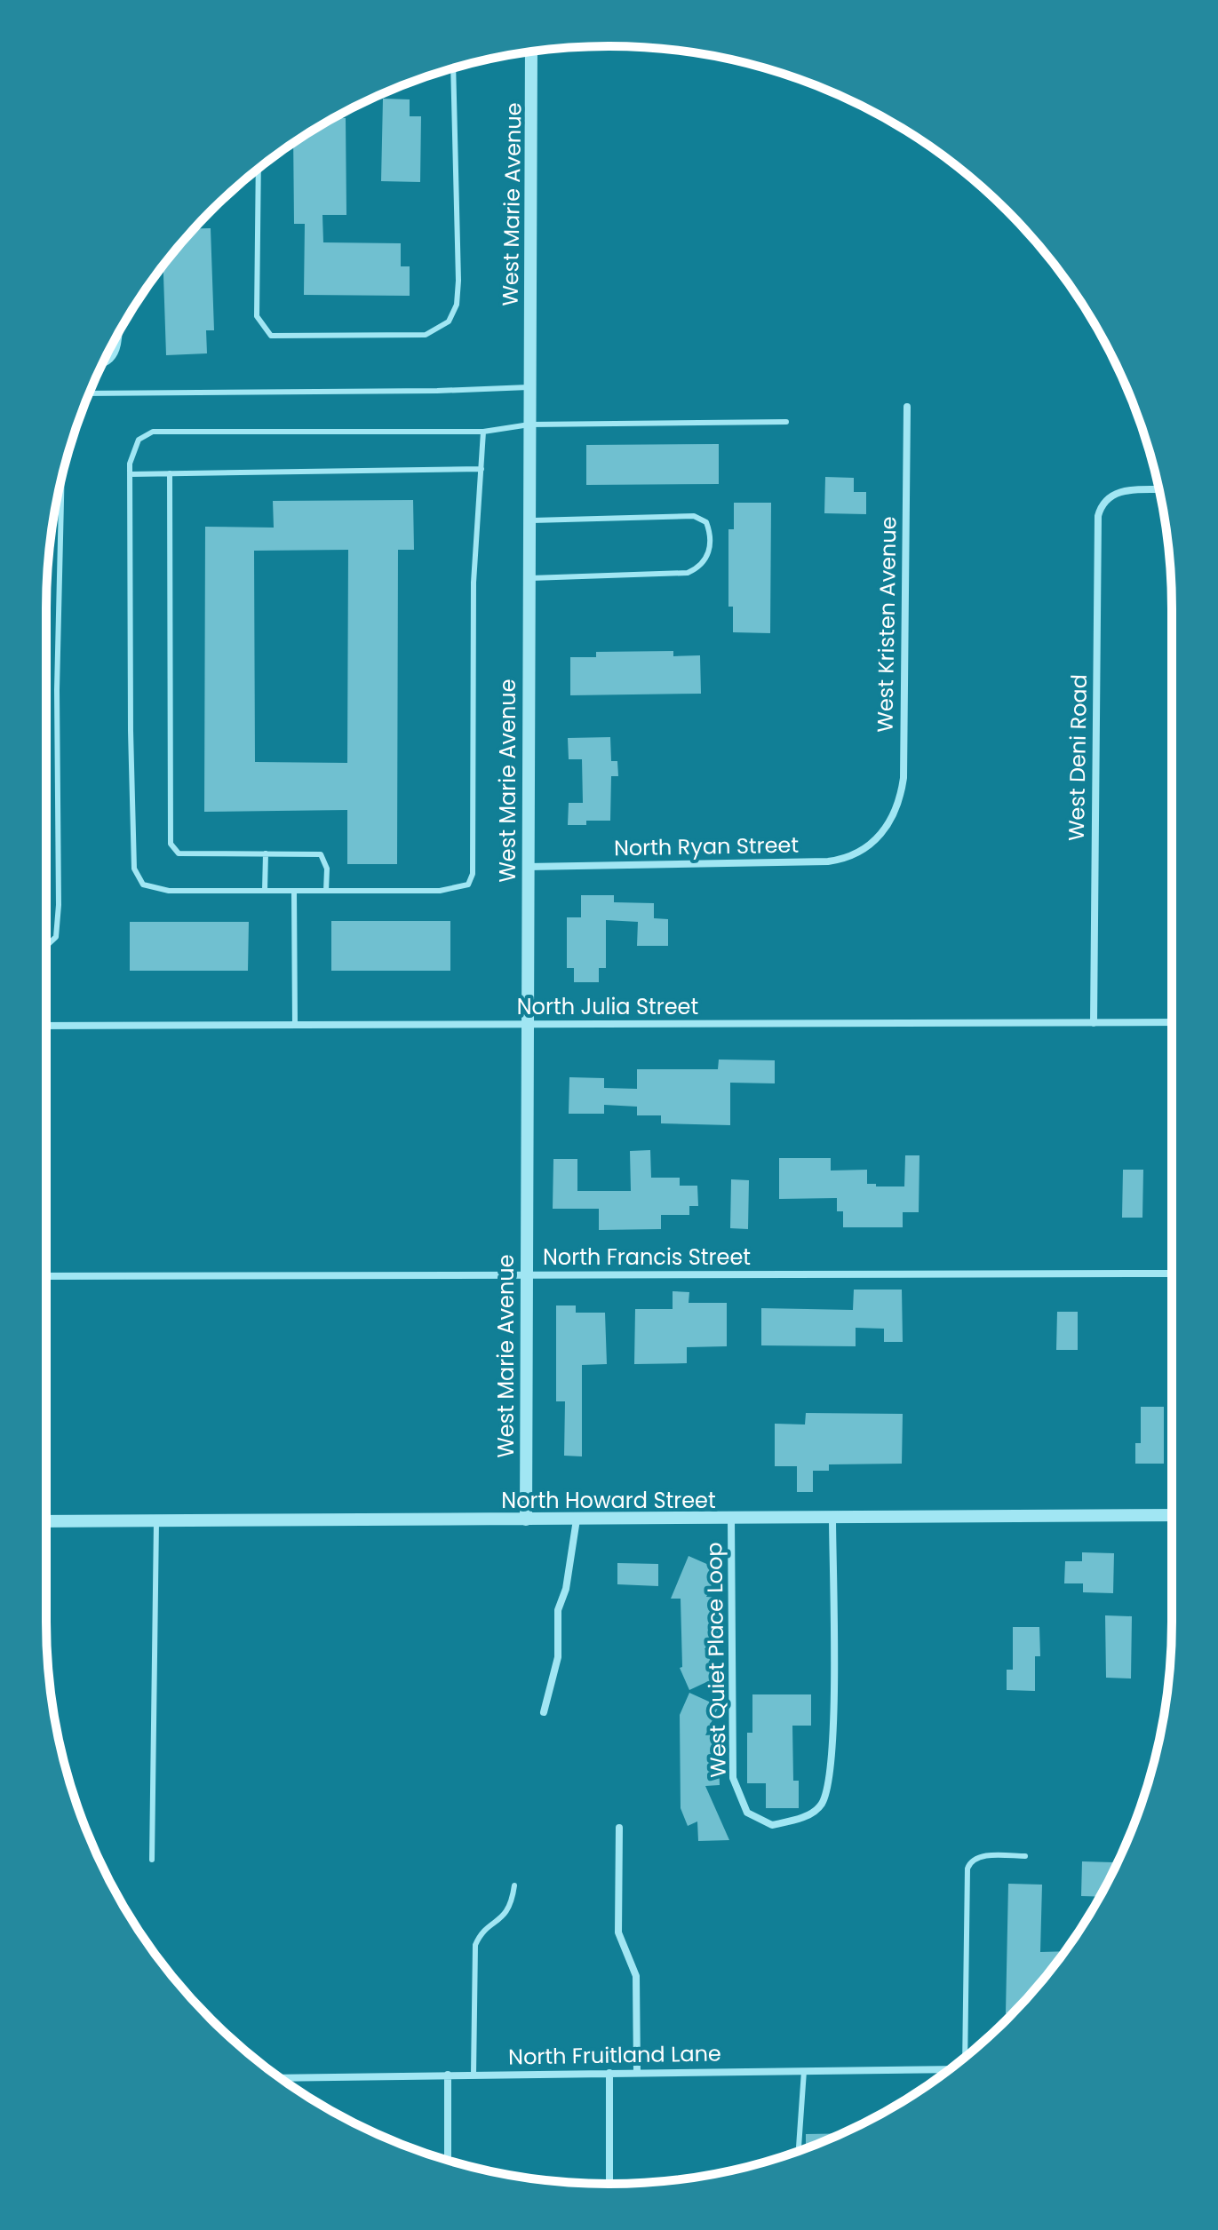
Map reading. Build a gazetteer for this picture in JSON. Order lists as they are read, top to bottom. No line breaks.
{"streets":{"street":["West Marie Avenue","West Kristen Avenue","West Deni Road","North Ryan Street","North Julia Street","North Francis Street","North Howard Street","West Quiet Place Loop","North Fruitland Lane"]},"crossings":[["West Marie Avenue","North Ryan Street"],["West Marie Avenue","North Julia Street"],["West Marie Avenue","North Francis Street"],["West Marie Avenue","North Howard Street"],["West Kristen Avenue","North Ryan Street"],["West Deni Road","North Julia Street"],["North Howard Street","West Quiet Place Loop"]]}
